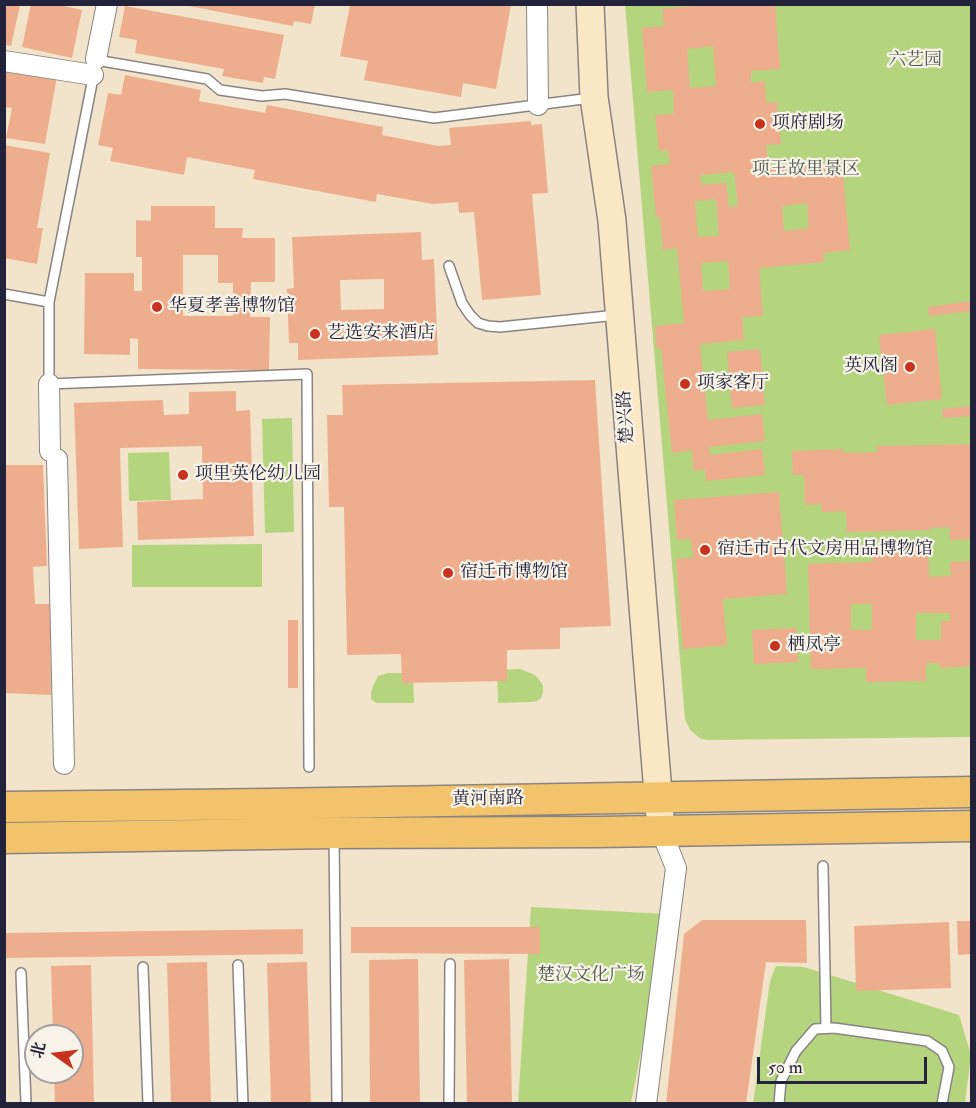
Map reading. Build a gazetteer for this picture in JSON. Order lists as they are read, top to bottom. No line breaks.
{"streets":{"main road":["黄河南路"],"street":["楚兴路"]},"crossings":[["楚兴路","黄河南路"]],"parks":["六艺园","项王故里景区","楚汉文化广场"],"places":["项府剧场","华夏孝善博物馆","艺选安来酒店","英风阁","项家客厅","项里英伦幼儿园","宿迁市古代文房用品博物馆","宿迁市博物馆","栖凤亭"],"scale_bar":"50 m","north":"left"}
